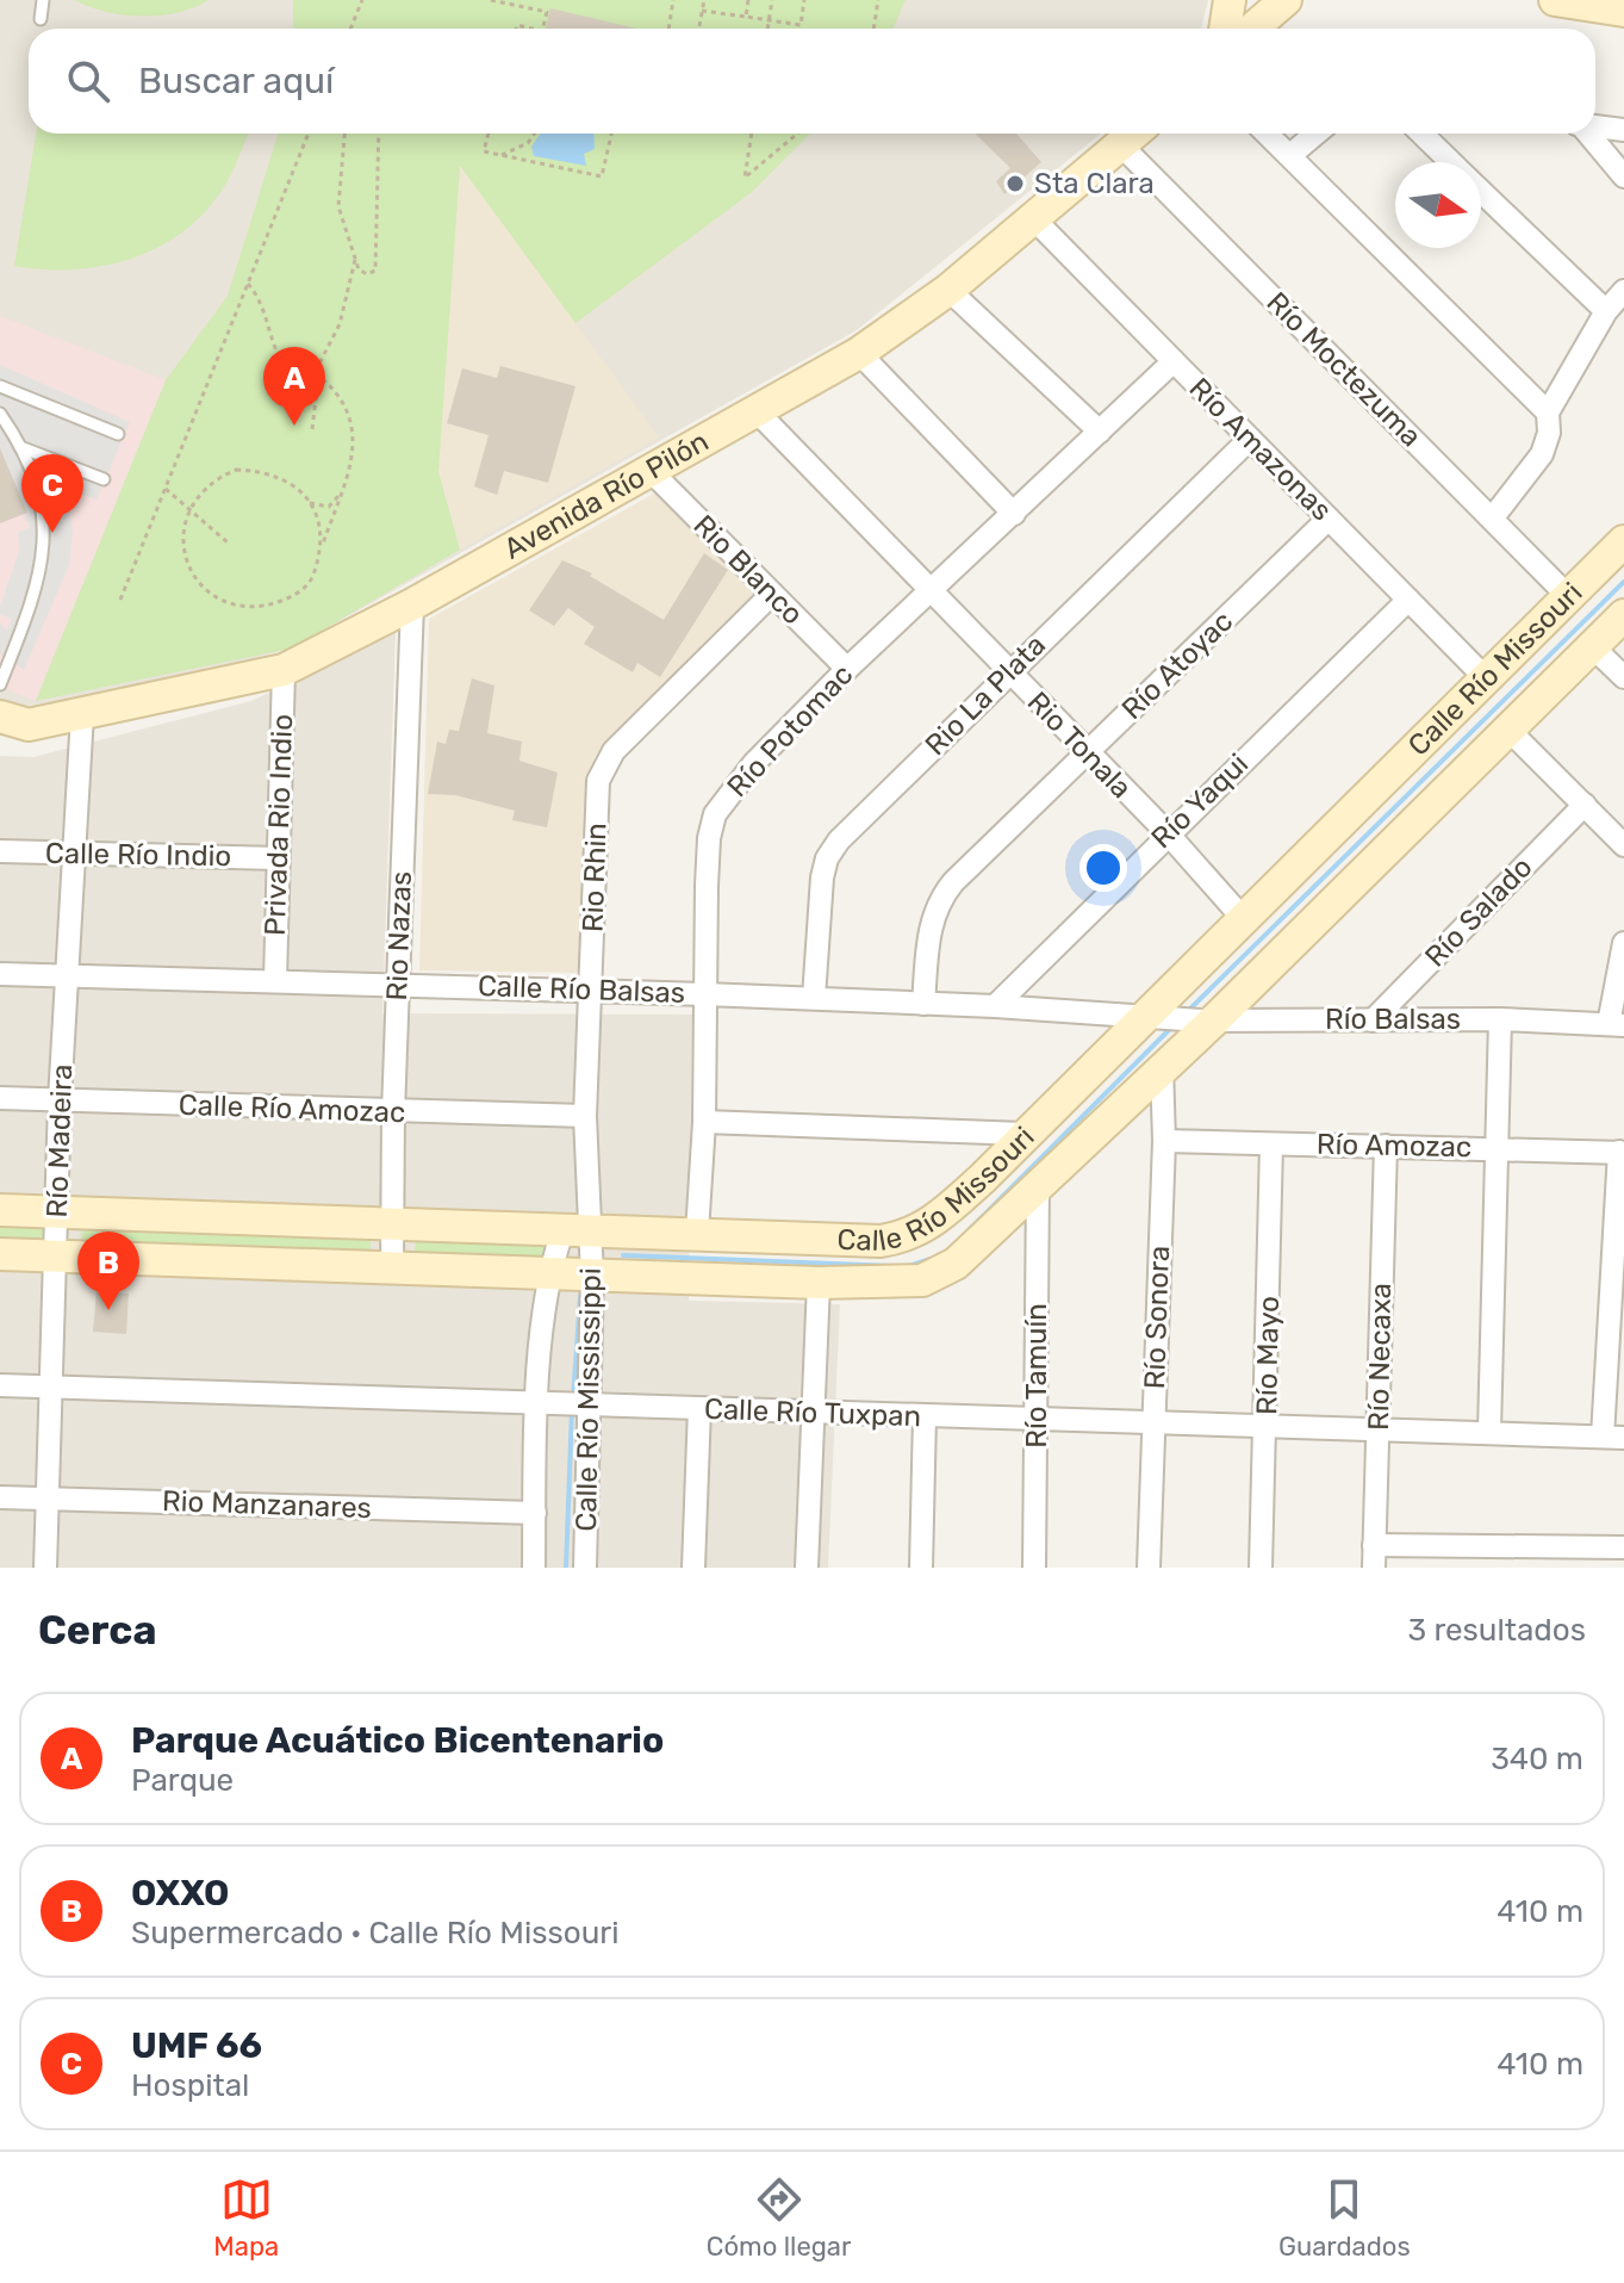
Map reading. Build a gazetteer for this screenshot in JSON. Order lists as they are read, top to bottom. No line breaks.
{"streets":{"street":["Río Moctezuma","Río Amazonas","Avenida Río Pilón","Rio Blanco","Río Atoyac","Calle Río Missouri","Rio La Plata","Río Potomac","Rio Tonala","Río Yaqui","Privada Rio Indio","Calle Río Indio","Rio Rhin","Río Salado","Rio Nazas","Calle Río Balsas","Río Balsas","Calle Río Amozac","Río Madeira","Río Amozac","Río Sonora","Río Mayo","Río Necaxa","Río Tamuín","Calle Río Mississippi","Calle Río Tuxpan","Rio Manzanares"]},"crossings":[["Río Moctezuma","Avenida Río Pilón"],["Río Moctezuma","Calle Río Missouri"],["Río Amazonas","Avenida Río Pilón"],["Río Amazonas","Río Atoyac"],["Río Amazonas","Calle Río Missouri"],["Río Amazonas","Rio La Plata"],["Río Amazonas","Río Potomac"],["Río Amazonas","Río Yaqui"],["Avenida Río Pilón","Rio Blanco"],["Avenida Río Pilón","Rio Tonala"],["Avenida Río Pilón","Privada Rio Indio"],["Avenida Río Pilón","Rio Nazas"],["Avenida Río Pilón","Río Madeira"],["Rio Blanco","Río Potomac"],["Rio Blanco","Rio Rhin"],["Río Atoyac","Rio Tonala"],["Río Atoyac","Calle Río Balsas"],["Calle Río Missouri","Río Potomac"],["Calle Río Missouri","Rio Tonala"],["Calle Río Missouri","Rio Rhin"],["Calle Río Missouri","Rio Nazas"],["Calle Río Missouri","Calle Río Balsas"],["Calle Río Missouri","Río Balsas"],["Calle Río Missouri","Río Madeira"],["Calle Río Missouri","Río Sonora"],["Calle Río Missouri","Río Tamuín"],["Calle Río Missouri","Calle Río Mississippi"],["Rio La Plata","Rio Tonala"],["Rio La Plata","Calle Río Balsas"],["Río Potomac","Rio Tonala"],["Río Potomac","Calle Río Balsas"],["Rio Tonala","Río Yaqui"],["Río Yaqui","Calle Río Balsas"],["Privada Rio Indio","Calle Río Indio"],["Privada Rio Indio","Calle Río Balsas"],["Calle Río Indio","Río Madeira"],["Rio Rhin","Calle Río Balsas"],["Rio Rhin","Calle Río Amozac"],["Rio Rhin","Calle Río Mississippi"],["Río Salado","Río Balsas"],["Rio Nazas","Calle Río Balsas"],["Rio Nazas","Calle Río Amozac"],["Calle Río Balsas","Río Balsas"],["Calle Río Balsas","Río Madeira"],["Calle Río Amozac","Río Madeira"],["Río Madeira","Calle Río Tuxpan"],["Río Madeira","Rio Manzanares"],["Río Amozac","Río Sonora"],["Río Amozac","Río Mayo"],["Río Amozac","Río Necaxa"],["Río Sonora","Calle Río Tuxpan"],["Río Mayo","Calle Río Tuxpan"],["Río Necaxa","Calle Río Tuxpan"],["Río Tamuín","Calle Río Tuxpan"],["Calle Río Mississippi","Calle Río Tuxpan"]],"places":["Sta Clara"],"north":"right","page":{"search":"Buscar aquí","pins":["A","C","B"],"heading":["Cerca","3 resultados"],"list":[{"mark":"A","name":"Parque Acuático Bicentenario","note":"Parque","value":"340 m"},{"mark":"B","name":"OXXO","note":"Supermercado · Calle Río Missouri","value":"410 m"},{"mark":"C","name":"UMF 66","note":"Hospital","value":"410 m"}],"nav":["Mapa","Cómo llegar","Guardados"]}}
